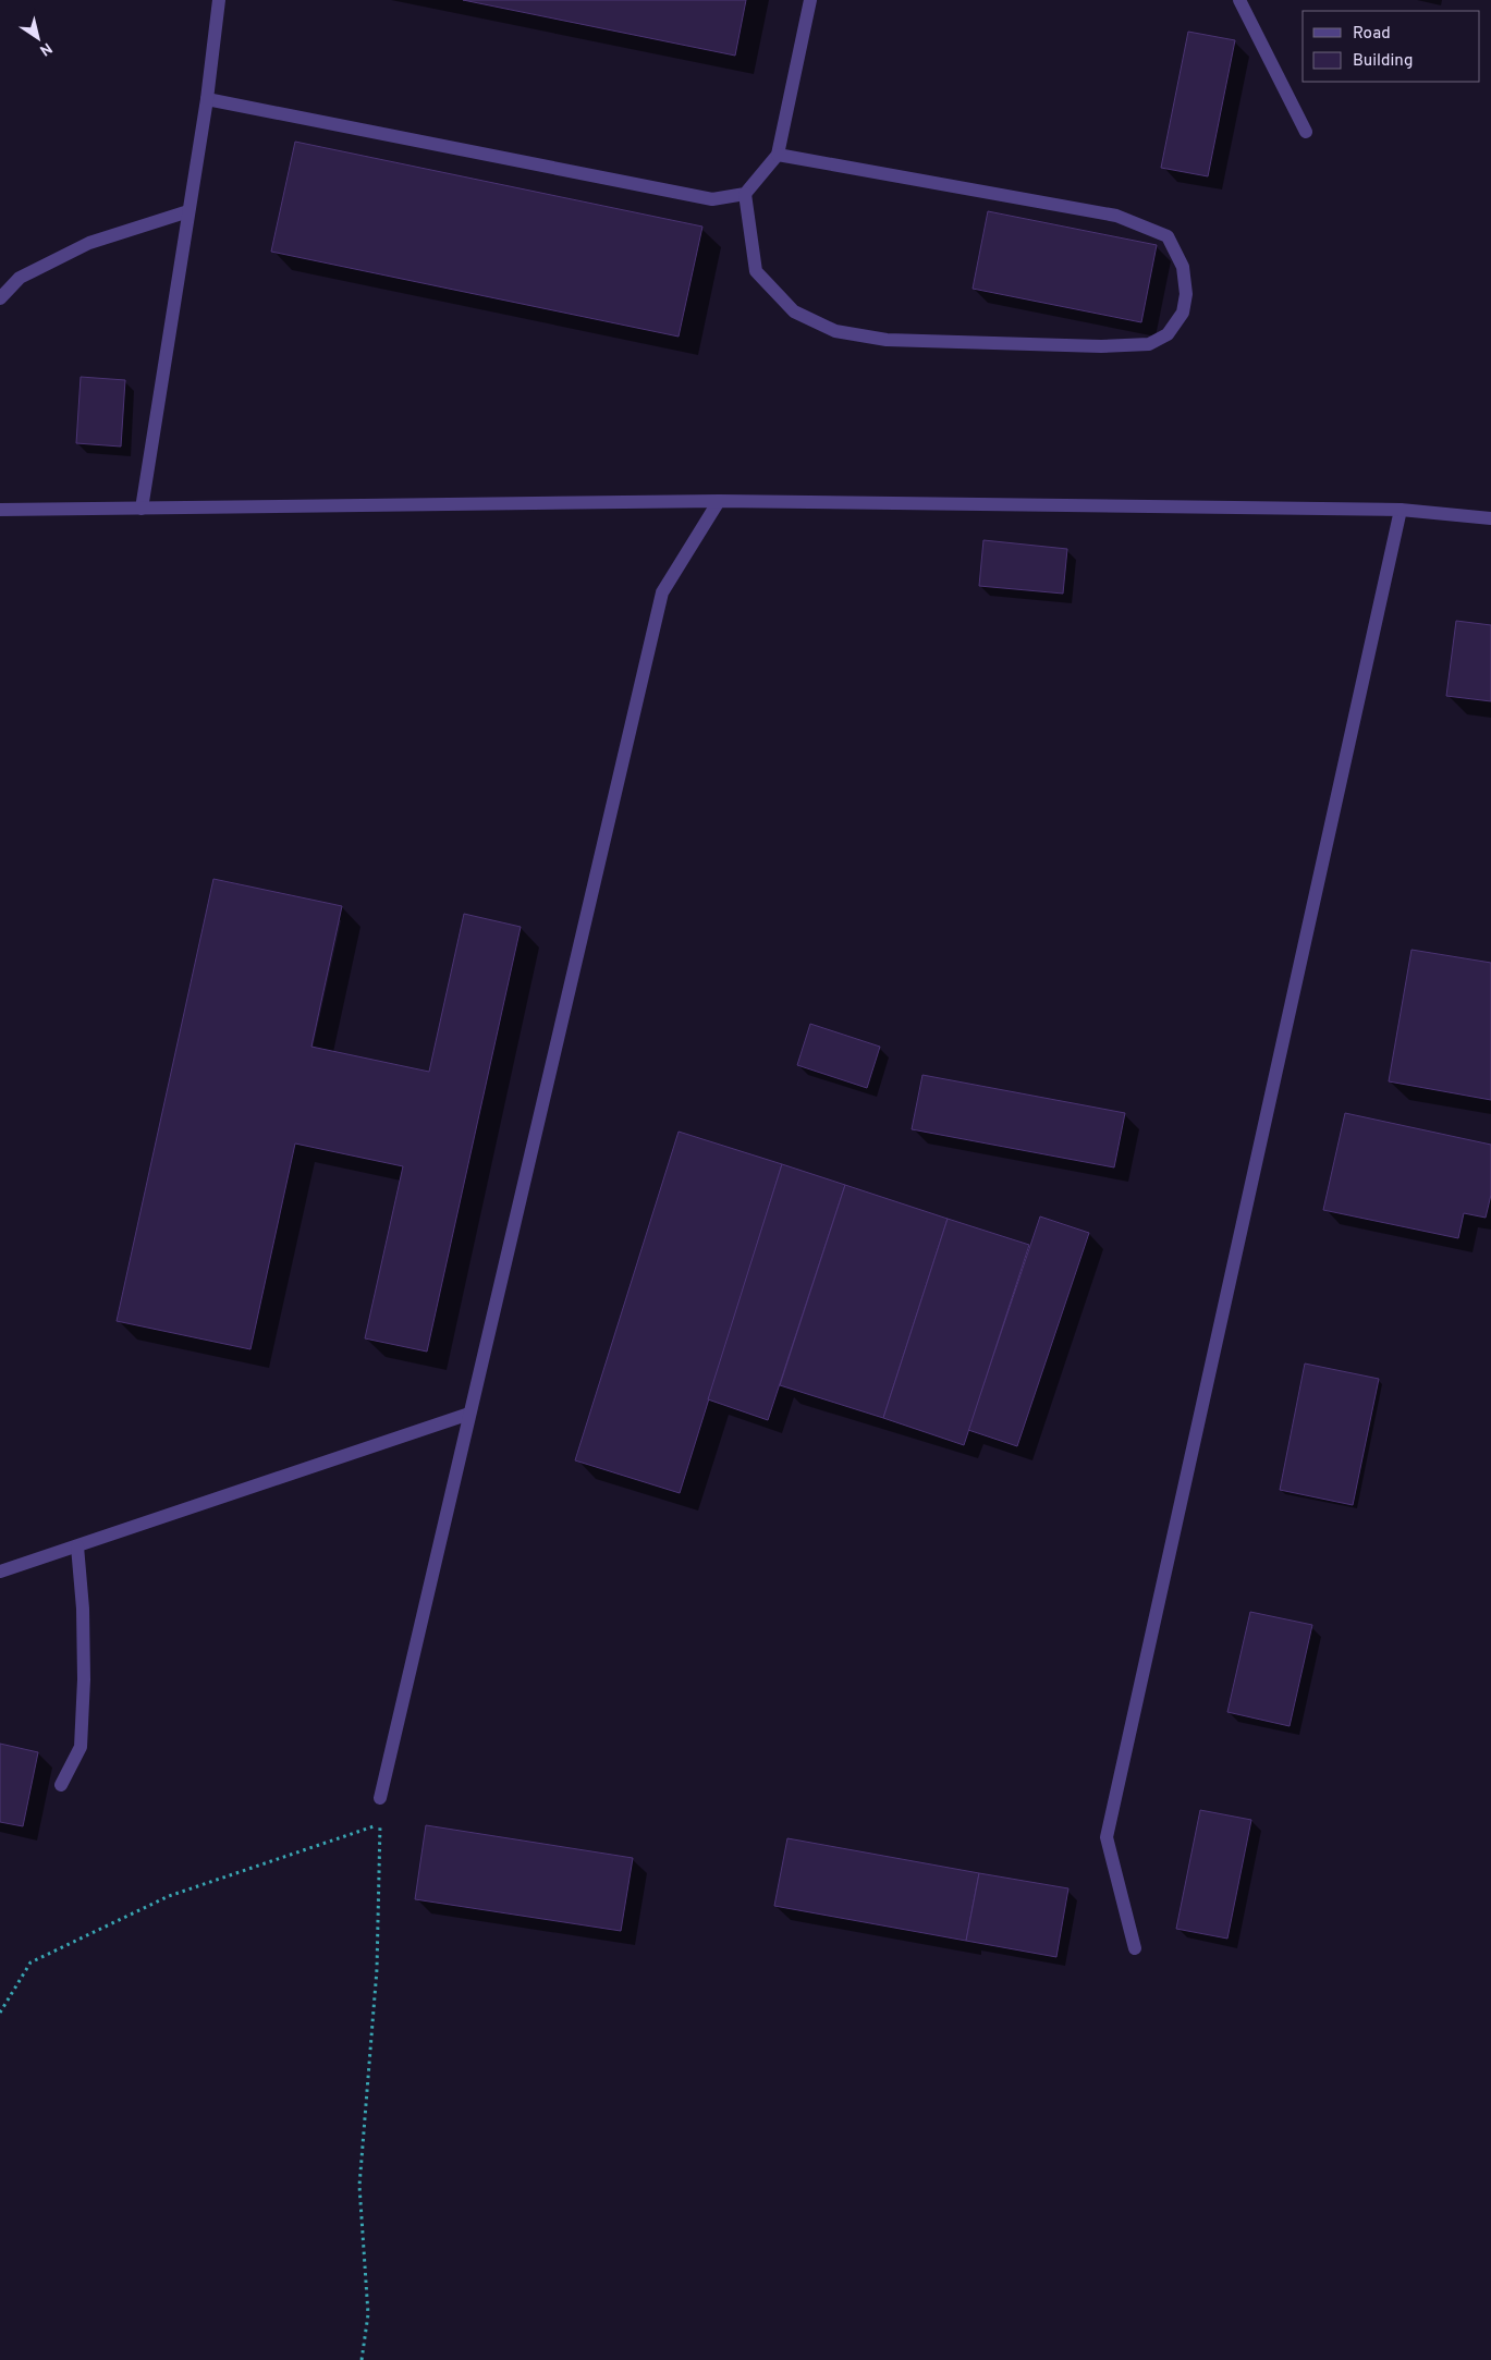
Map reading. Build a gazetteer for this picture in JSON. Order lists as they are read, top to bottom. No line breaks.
{"legend":["Road","Building"],"north":"bottom right"}
